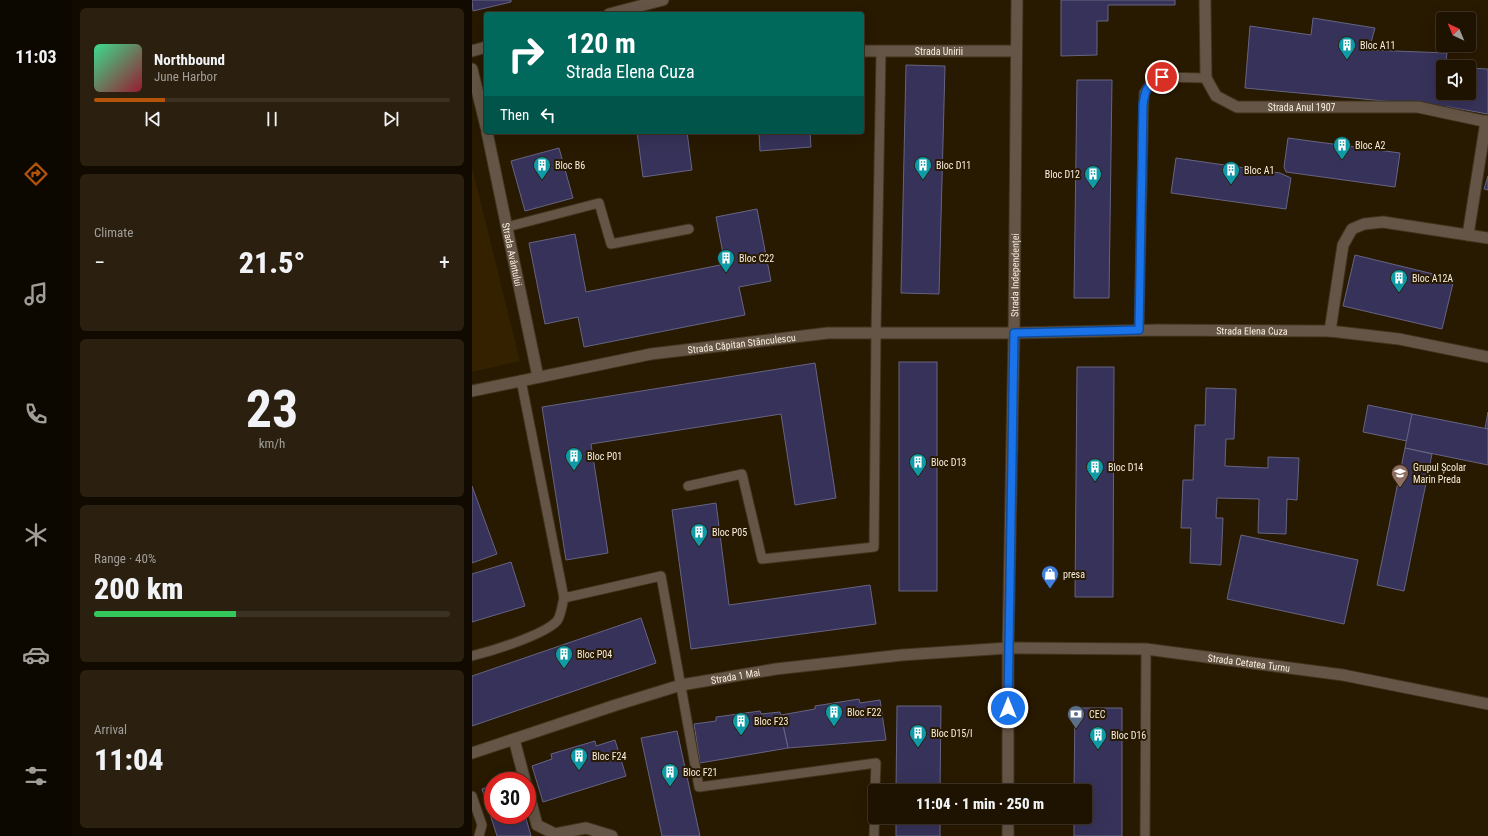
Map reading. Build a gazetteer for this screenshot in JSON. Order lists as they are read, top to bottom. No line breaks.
{"streets":{"street":["Strada Unirii","Strada Anul 1907","Strada Avântului","Strada Independenței","Strada Elena Cuza","Strada Căpitan Stănculescu","Strada Cetatea Turnu","Strada 1 Mai"]},"crossings":[["Strada Unirii","Strada Independenței"],["Strada Avântului","Strada Căpitan Stănculescu"],["Strada Independenței","Strada Elena Cuza"],["Strada Independenței","Strada Căpitan Stănculescu"],["Strada Independenței","Strada Cetatea Turnu"],["Strada Independenței","Strada 1 Mai"],["Strada Elena Cuza","Strada Căpitan Stănculescu"],["Strada Cetatea Turnu","Strada 1 Mai"]],"places":{"building":["Bloc A11","Bloc A2","Bloc B6","Bloc D11","Bloc A1","Bloc D12","Bloc C22","Bloc A12A","Bloc P01","Bloc D13","Bloc D14","Bloc P05","Bloc P04","Bloc F22","Bloc F23","Bloc D15/I","Bloc D16","Bloc F24","Bloc F21"],"school or university":["Grupul Școlar Marin Preda"],"shop":["presa"],"bank":["CEC"]},"north":"top left","page":{"tabs":"11:03","turn":["120 m","Strada Elena Cuza"],"song":["Northbound","June Harbor"],"then":"Then","tile":["Climate",["23","km/h"],["Range · 40%","200 km"],["Arrival","11:04"]],"heat":["−","21.5°","+"],"limit":"30","trip":"11:04 · 1 min · 250 m"}}
